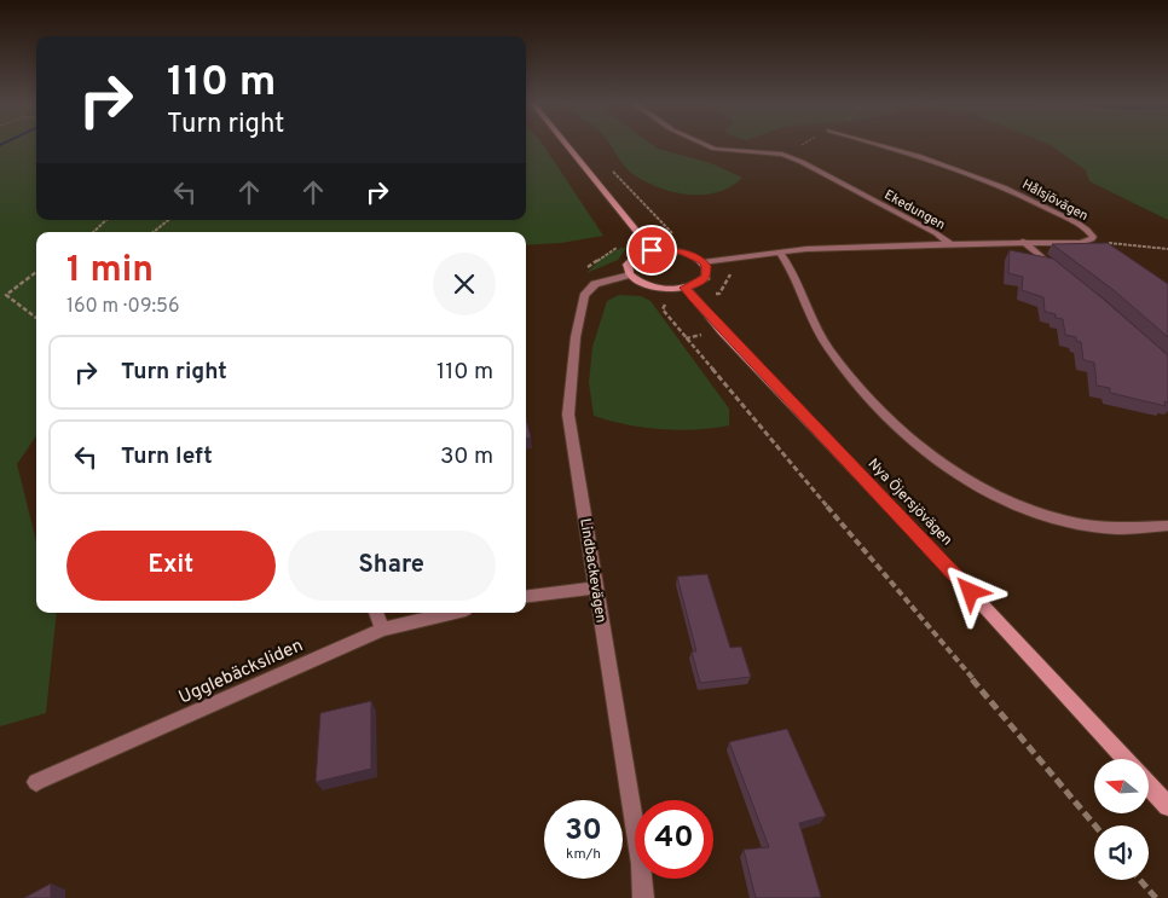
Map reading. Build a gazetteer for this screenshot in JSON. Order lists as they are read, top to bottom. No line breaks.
{"streets":{"street":["Hålsjövägen","Ekedungen","Nya Öjersjövägen","Lindbackevägen","Ugglebäcksliden"]},"north":"left","page":{"turn":["110 m","Turn right"],"heading":["1 min","160 m · 09:56"],"list":[{"name":"Turn right","value":"110 m"},{"name":"Turn left","value":"30 m"}],"buttons":["Exit","Share"],"speed":"30 km/h","limit":"40"}}
